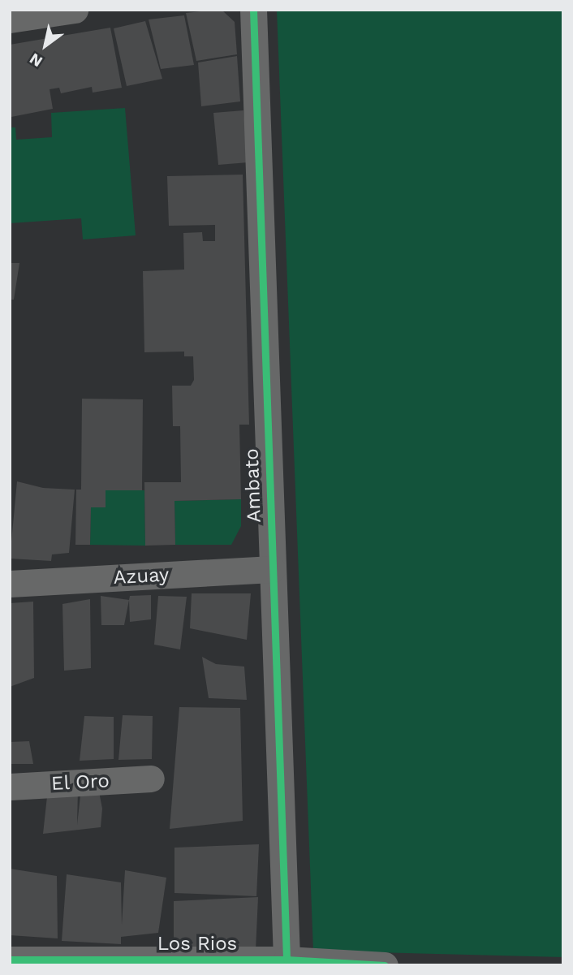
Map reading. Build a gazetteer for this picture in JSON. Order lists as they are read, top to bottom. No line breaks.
{"streets":{"street":["Ambato","Azuay","El Oro","Los Rios"]},"crossings":[["Ambato","Azuay"],["Ambato","Los Rios"]],"north":"bottom left"}
